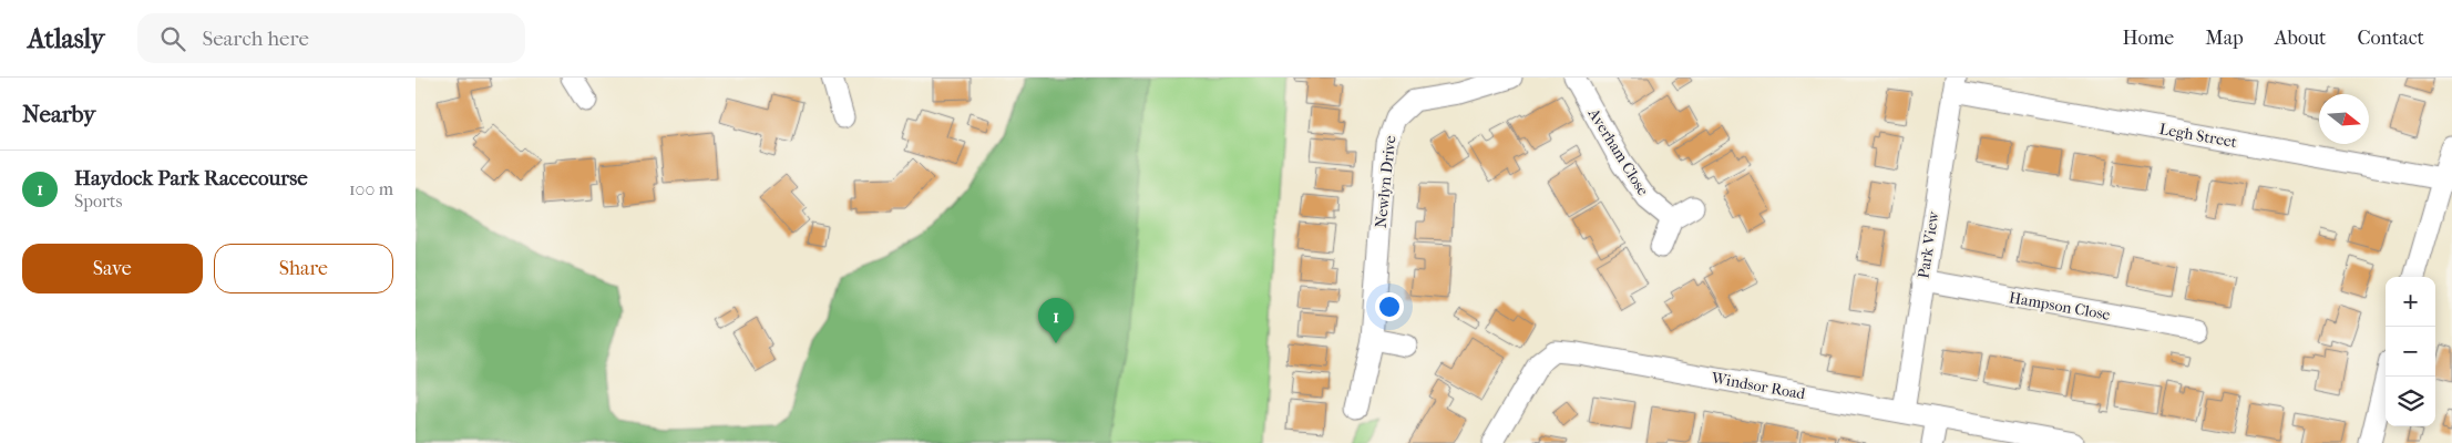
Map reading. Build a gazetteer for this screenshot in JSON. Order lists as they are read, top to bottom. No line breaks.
{"streets":{"street":["Legh Street","Averham Close","Newlyn Drive","Park View","Hampson Close","Windsor Road"]},"crossings":[["Legh Street","Park View"],["Park View","Hampson Close"],["Park View","Windsor Road"]],"north":"right","page":{"header":"Atlasly","search":"Search here","nav":["Home","Map","About","Contact"],"heading":"Nearby","list":[{"mark":"1","name":"Haydock Park Racecourse","note":"Sports","value":"100 m"}],"buttons":["Save","Share"],"map_buttons":["+","−"],"pins":"1"}}
